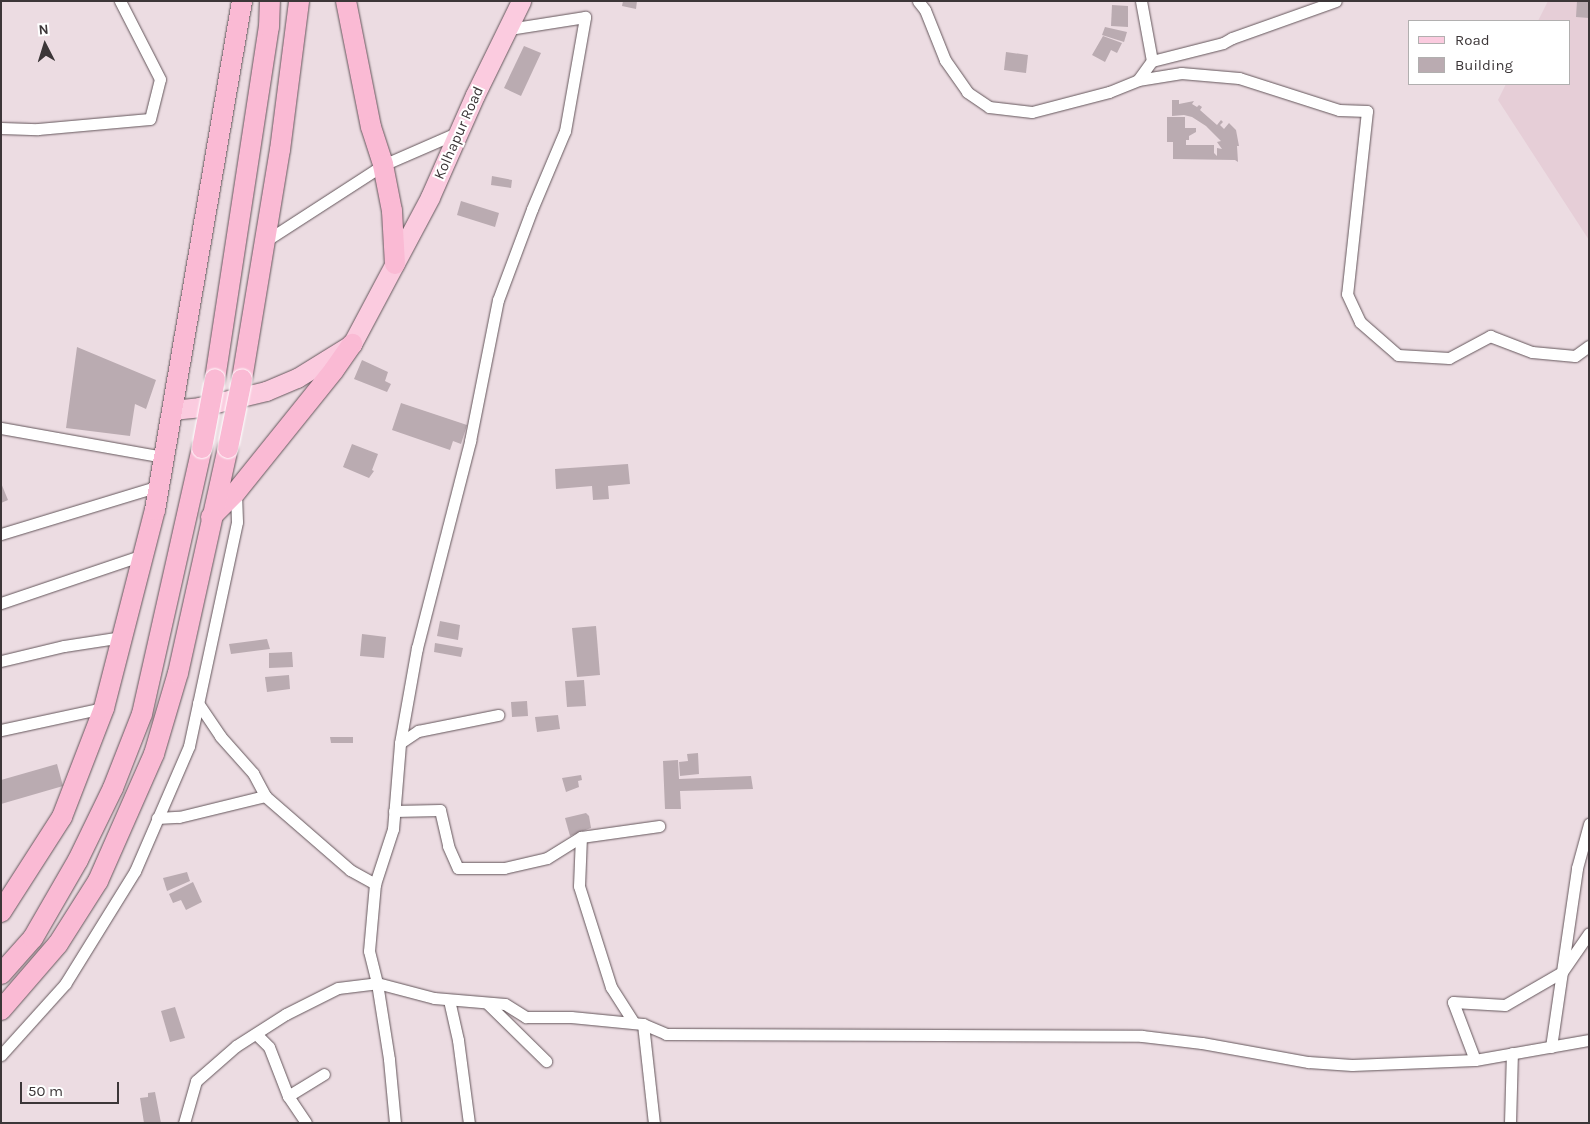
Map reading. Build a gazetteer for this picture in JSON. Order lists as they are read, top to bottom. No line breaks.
{"streets":{"main road":["Kolhapur Road"]},"legend":["Road","Building"],"scale_bar":"50 m","north":"top"}
